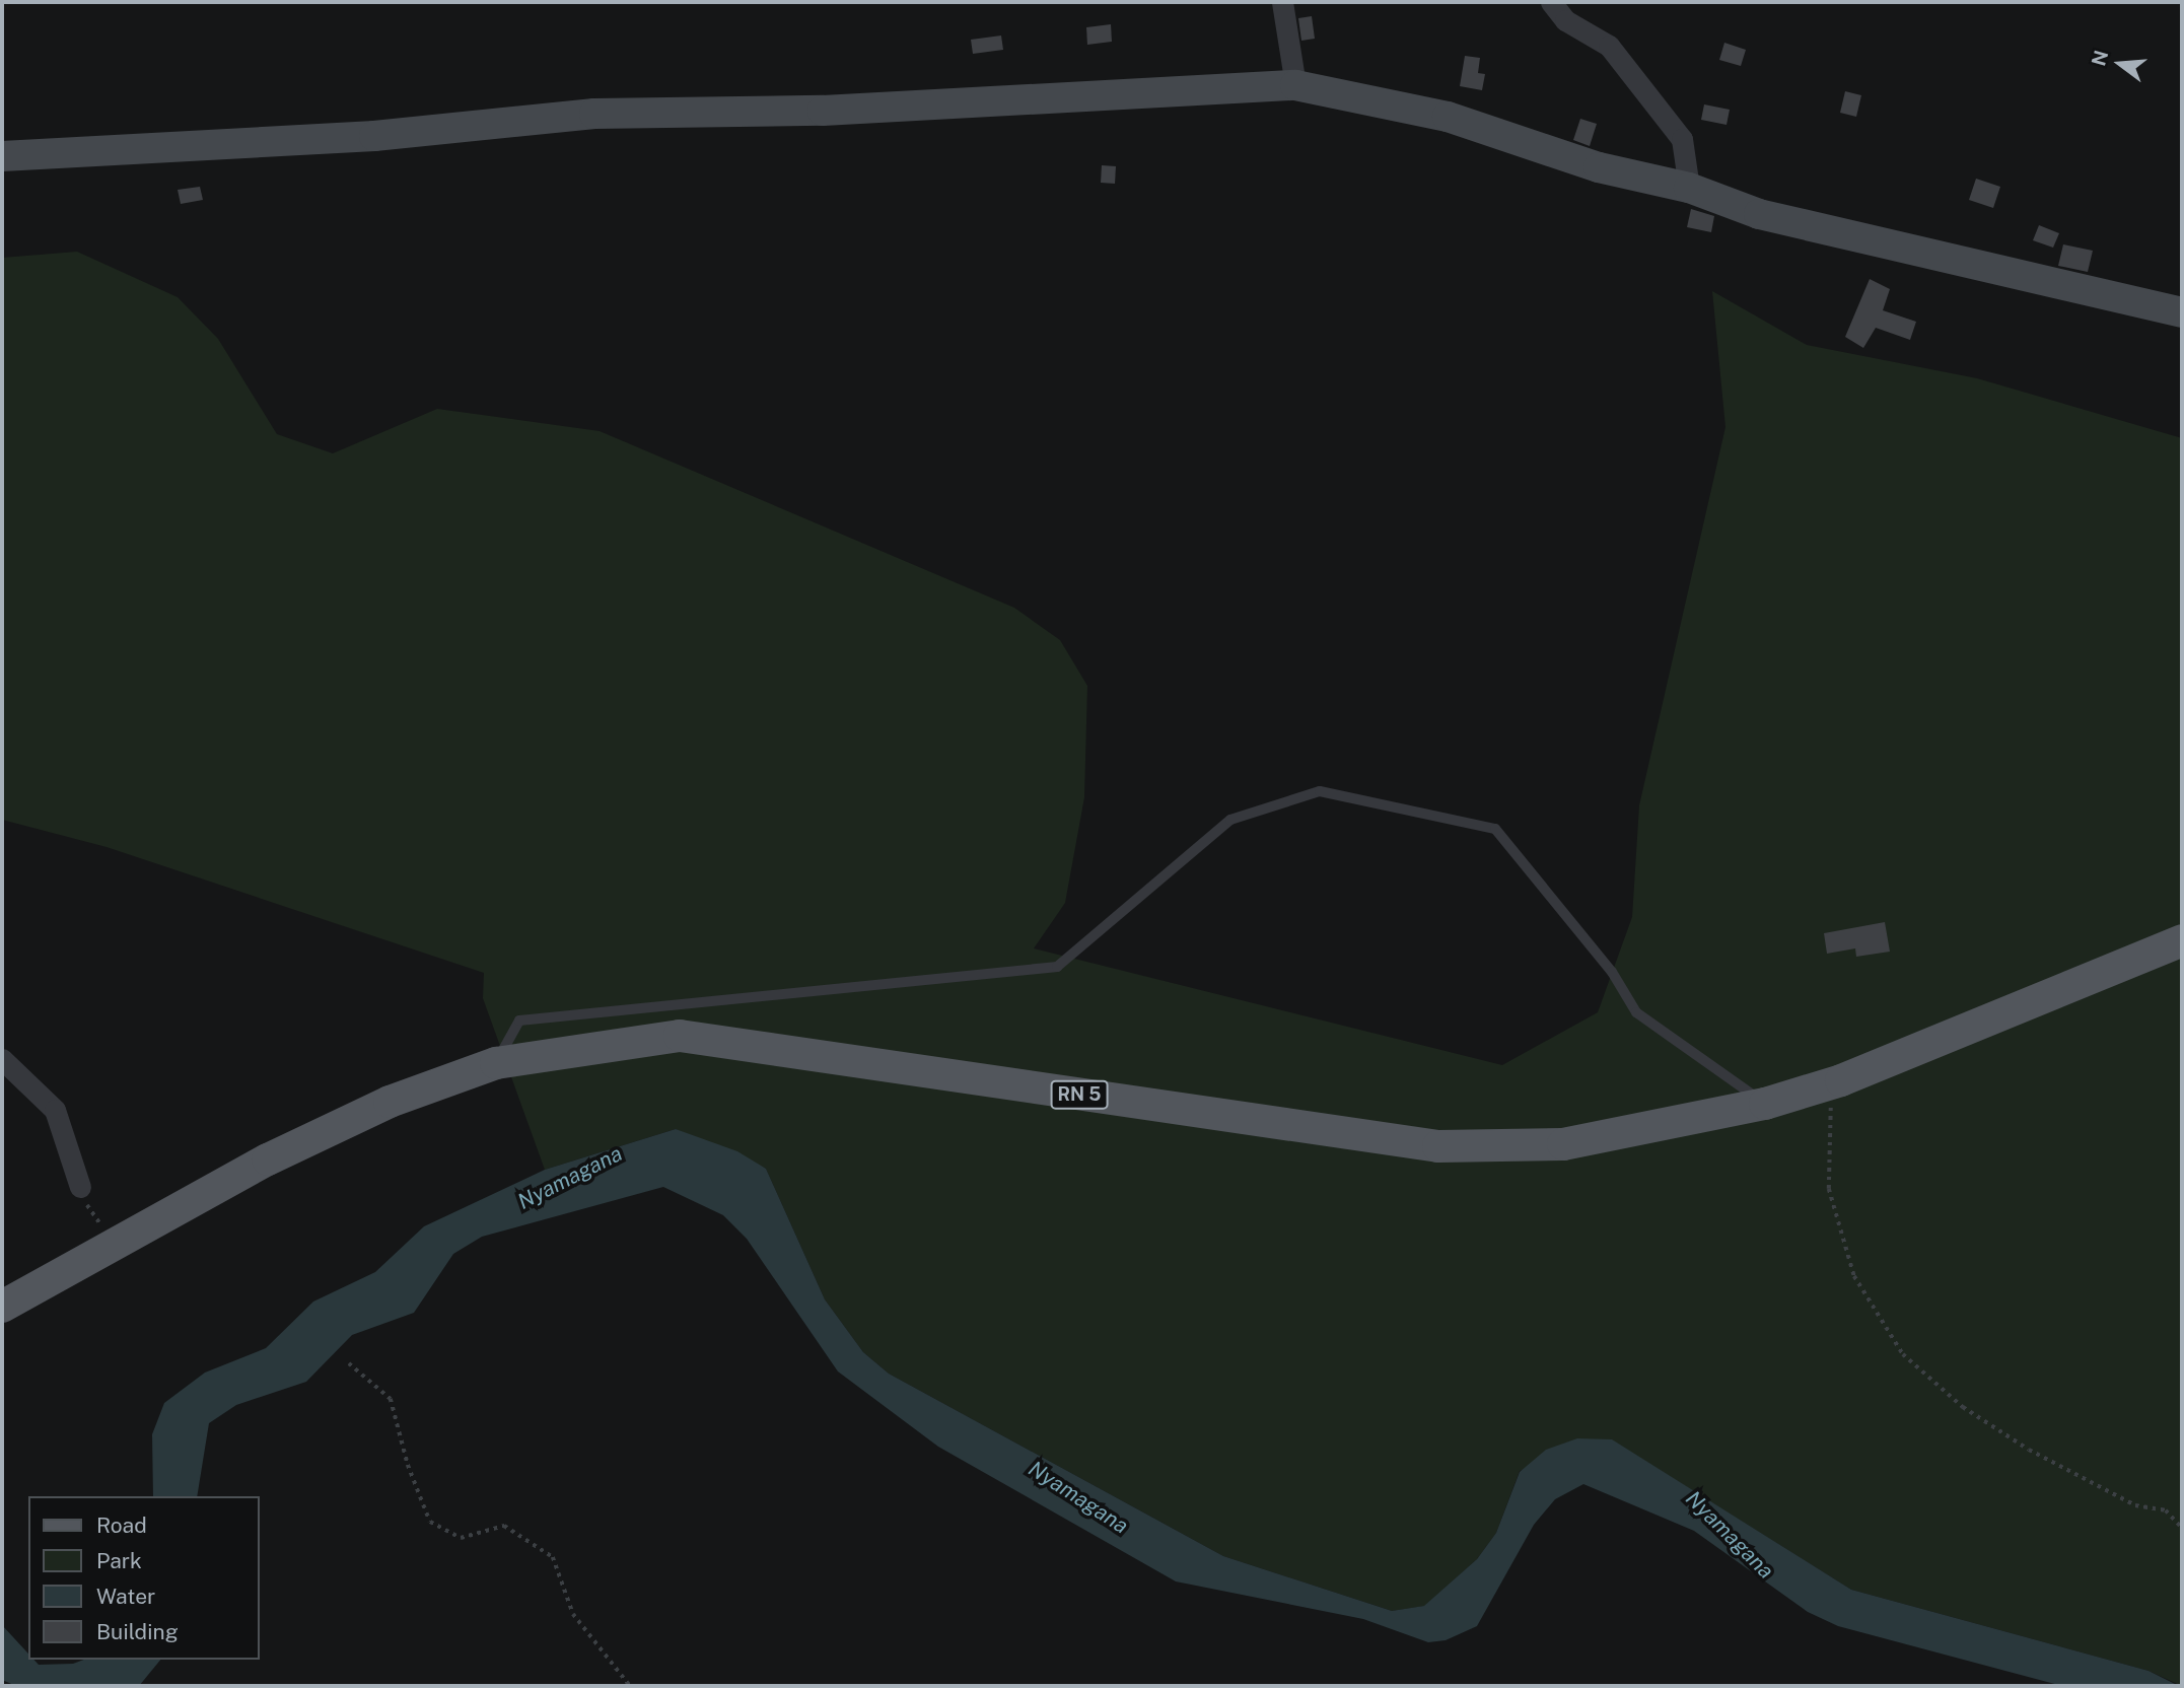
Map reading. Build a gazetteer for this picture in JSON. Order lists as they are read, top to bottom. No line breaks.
{"streets":{"main road":["RN 5"]},"water":["Nyamagana"],"legend":["Road","Park","Water","Building"],"north":"left"}
